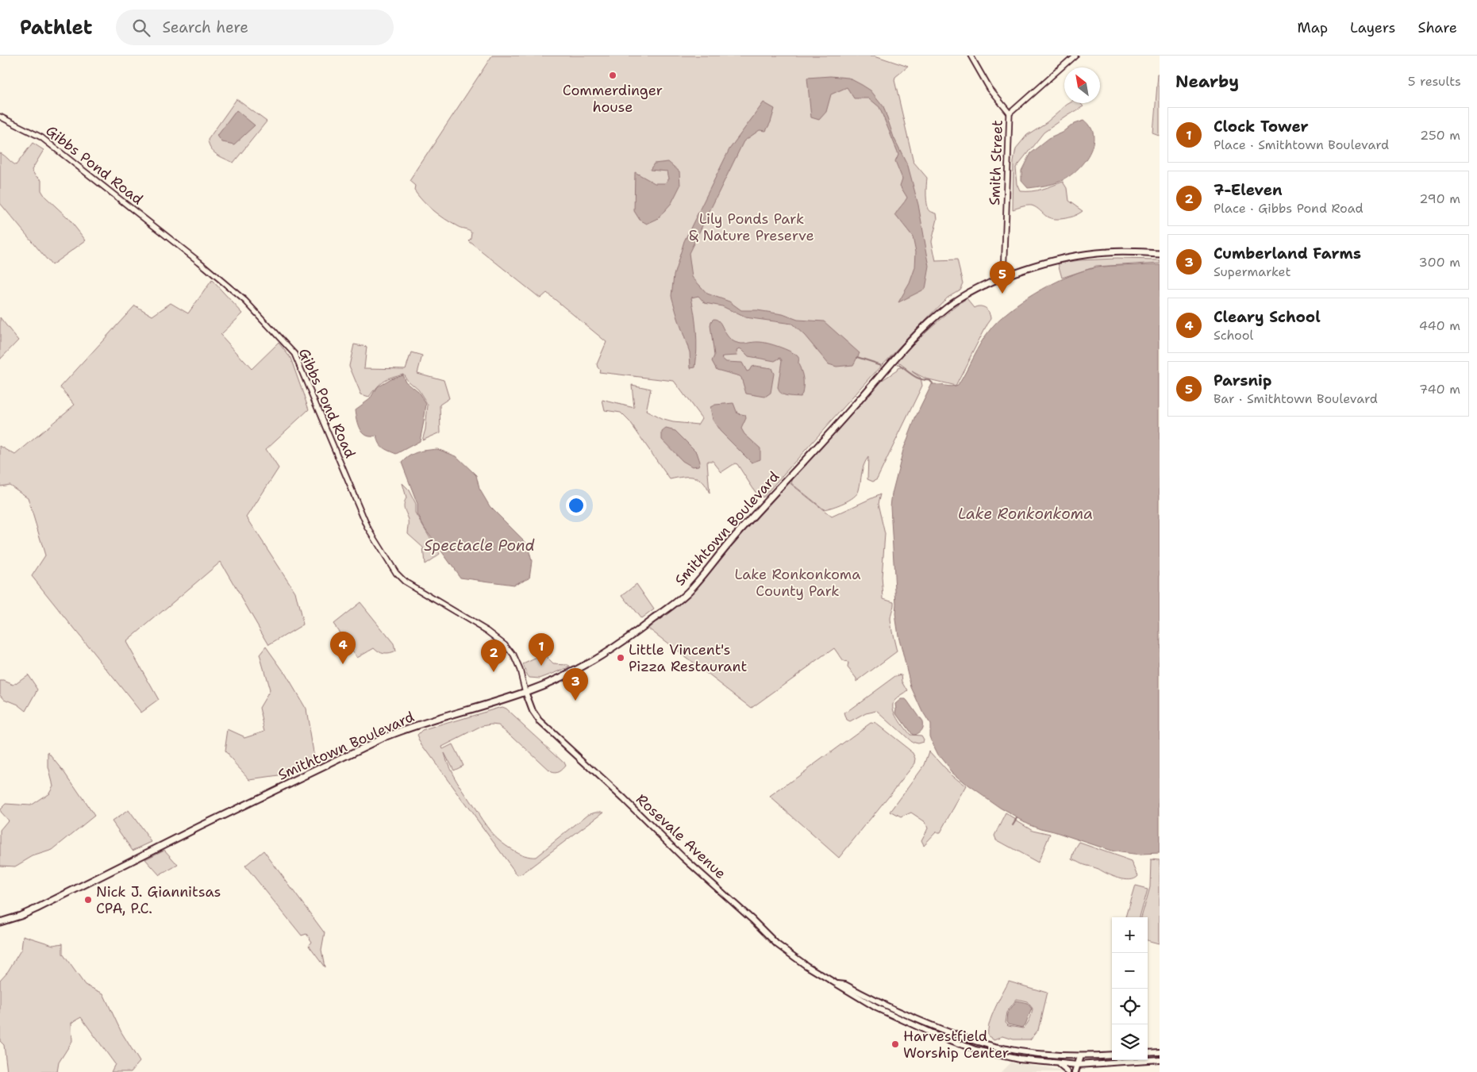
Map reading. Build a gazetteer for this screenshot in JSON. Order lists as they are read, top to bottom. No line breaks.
{"streets":{"main road":["Smithtown Boulevard","Rosevale Avenue"],"street":["Smith Street","Gibbs Pond Road"]},"crossings":[["Smith Street","Smithtown Boulevard"],["Gibbs Pond Road","Smithtown Boulevard"],["Gibbs Pond Road","Rosevale Avenue"],["Smithtown Boulevard","Rosevale Avenue"]],"water":["Lake Ronkonkoma","Spectacle Pond"],"parks":["Lily Ponds Park & Nature Preserve","Lake Ronkonkoma County Park"],"places":["Commerdinger house","Little Vincent's Pizza Restaurant","Nick J. Giannitsas CPA, P.C.","Harvestfield Worship Center"],"north":"top left","page":{"header":"Pathlet","search":"Search here","nav":["Map","Layers","Share"],"heading":["Nearby","5 results"],"list":[{"mark":"1","name":"Clock Tower","note":"Place · Smithtown Boulevard","value":"250 m"},{"mark":"2","name":"7-Eleven","note":"Place · Gibbs Pond Road","value":"290 m"},{"mark":"3","name":"Cumberland Farms","note":"Supermarket","value":"300 m"},{"mark":"4","name":"Cleary School","note":"School","value":"440 m"},{"mark":"5","name":"Parsnip","note":"Bar · Smithtown Boulevard","value":"740 m"}],"pins":["5","4","1","2","3"],"map_buttons":["+","−"]}}
